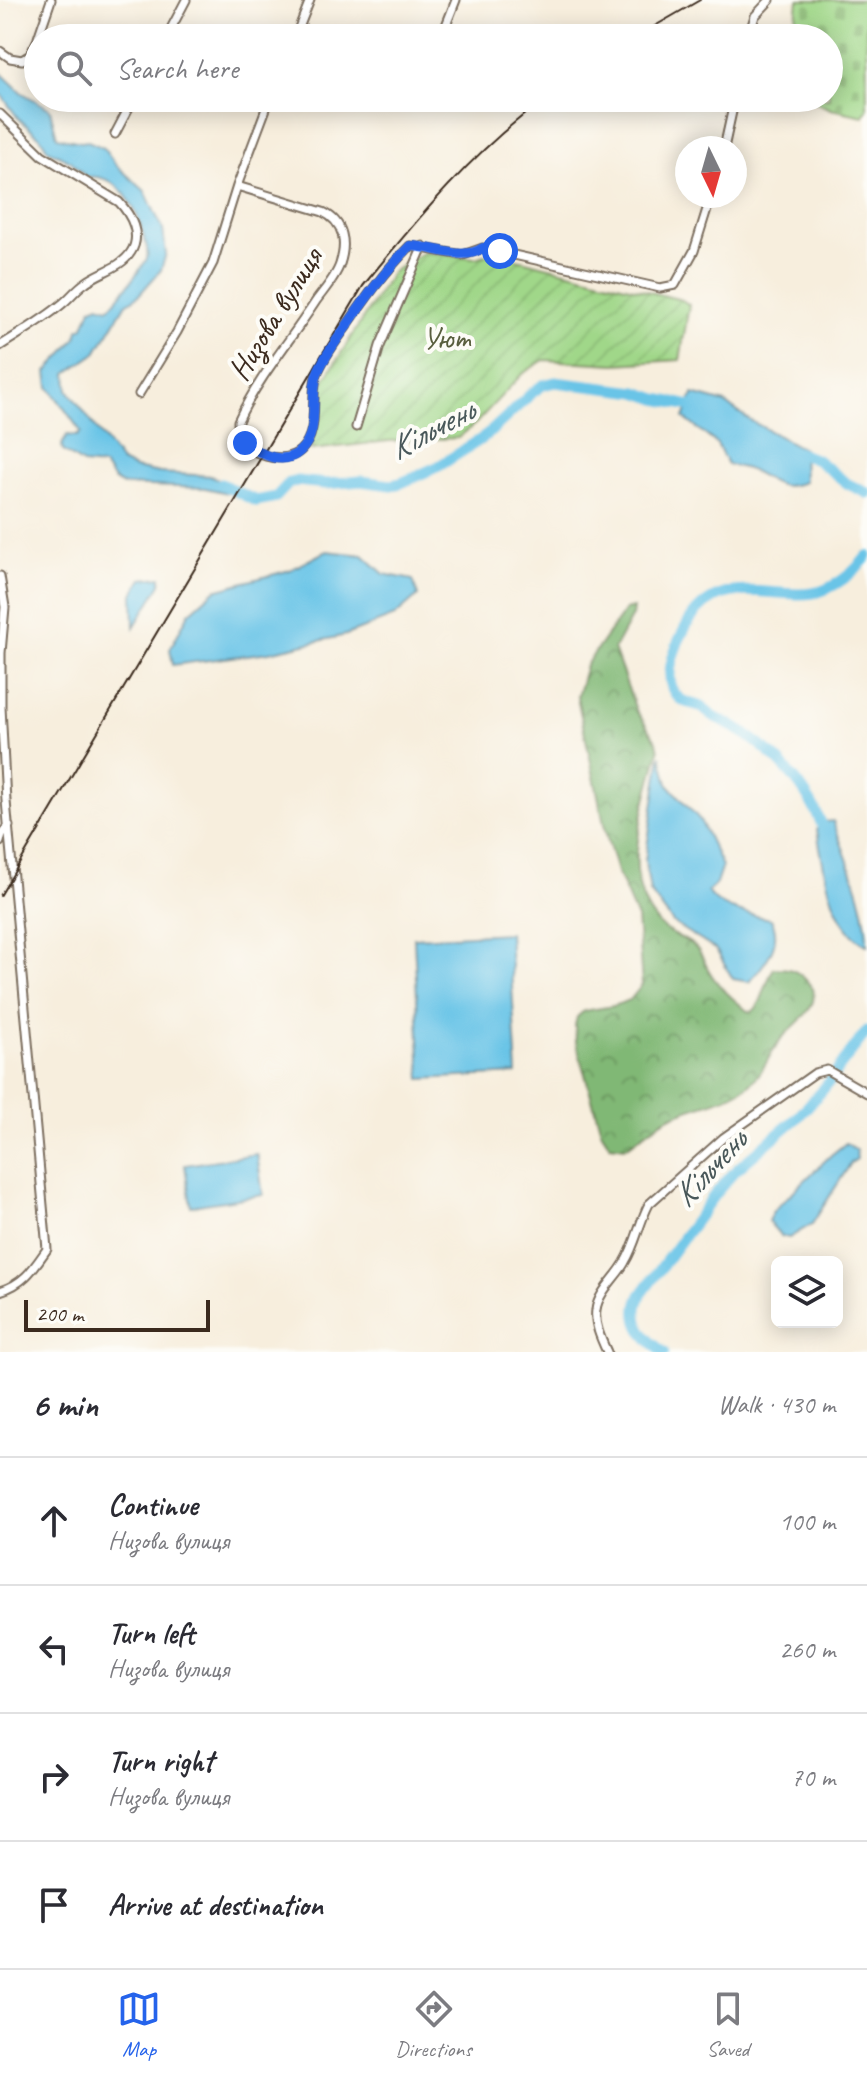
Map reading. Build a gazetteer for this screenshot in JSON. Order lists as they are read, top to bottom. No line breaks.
{"streets":{"street":["Низова вулиця"]},"water":["Кільчень"],"parks":["Уют"],"scale_bar":"200 m","north":"bottom","page":{"search":"Search here","scale":"200 m","heading":["6 min","Walk · 430 m"],"list":[["Continue","Низова вулиця","100 m"],["Turn left","Низова вулиця","260 m"],["Turn right","Низова вулиця","70 m"],"Arrive at destination"],"nav":["Map","Directions","Saved"]}}
